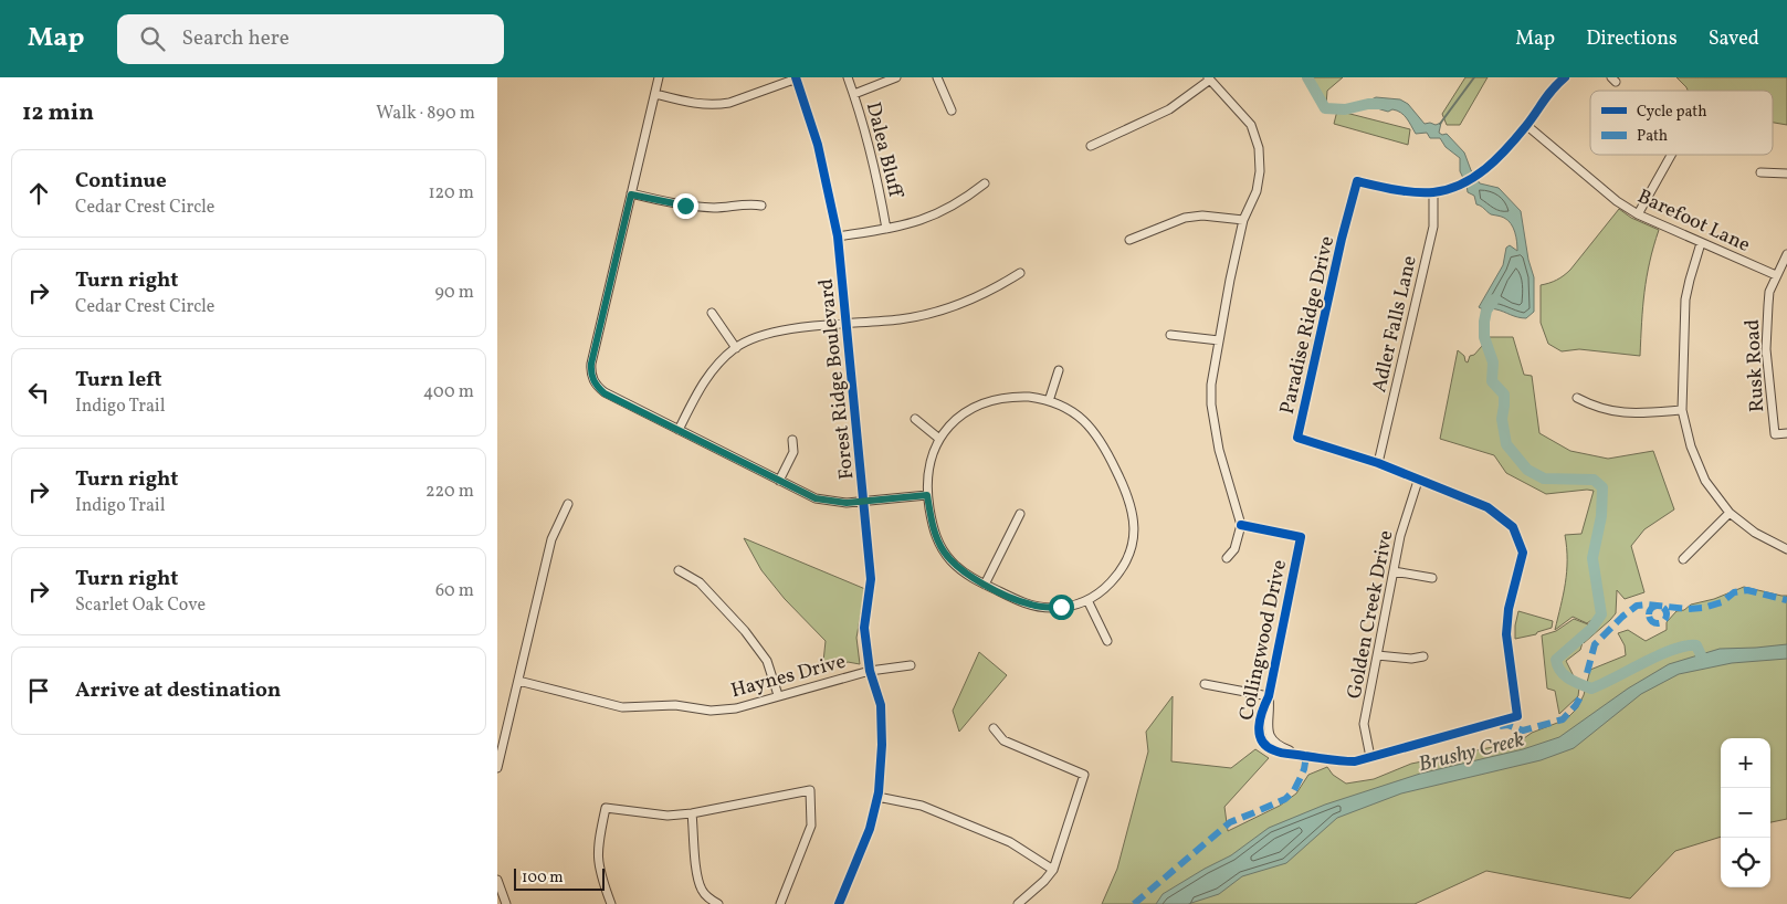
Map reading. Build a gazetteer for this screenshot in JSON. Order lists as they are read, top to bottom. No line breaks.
{"streets":{"street":["Dalea Bluff","Barefoot Lane","Adler Falls Lane","Paradise Ridge Drive","Rusk Road","Forest Ridge Boulevard","Golden Creek Drive","Collingwood Drive","Haynes Drive"]},"crossings":[["Barefoot Lane","Paradise Ridge Drive"],["Barefoot Lane","Rusk Road"],["Adler Falls Lane","Paradise Ridge Drive"],["Paradise Ridge Drive","Golden Creek Drive"],["Paradise Ridge Drive","Collingwood Drive"],["Forest Ridge Boulevard","Haynes Drive"],["Golden Creek Drive","Collingwood Drive"]],"water":["Brushy Creek"],"legend":["Cycle path","Path"],"scale_bar":"100 m","page":{"header":"Map","search":"Search here","nav":["Map","Directions","Saved"],"heading":["12 min","Walk · 890 m"],"list":[["Continue","Cedar Crest Circle","120 m"],["Turn right","Cedar Crest Circle","90 m"],["Turn left","Indigo Trail","400 m"],["Turn right","Indigo Trail","220 m"],["Turn right","Scarlet Oak Cove","60 m"],"Arrive at destination"],"map_buttons":["+","−"],"scale":"100 m"}}
